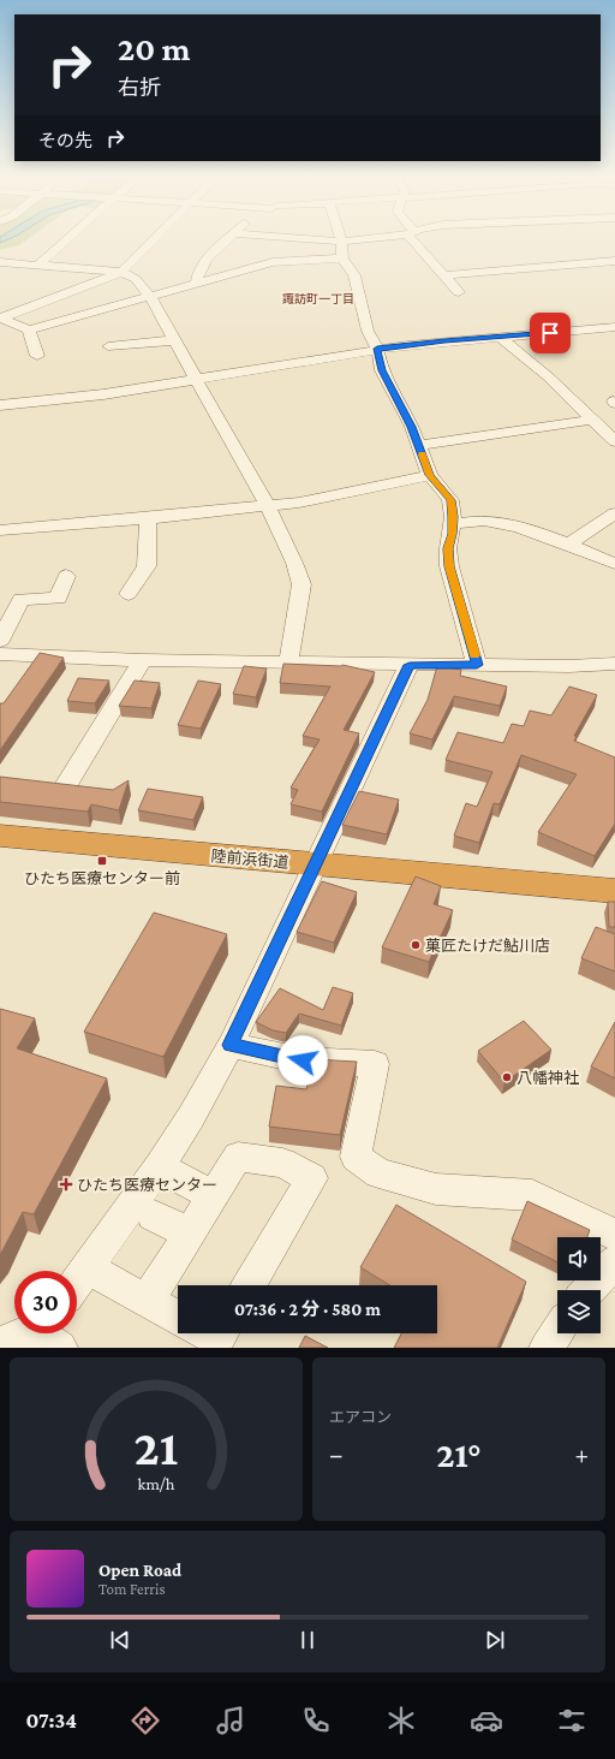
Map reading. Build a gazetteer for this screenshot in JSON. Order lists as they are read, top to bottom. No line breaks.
{"streets":{"highway":["陸前浜街道"]},"districts":["諏訪町一丁目"],"places":{"transit":["ひたち医療センター前"],"other":["菓匠たけだ鮎川店","八幡神社"],"health":["ひたち医療センター"]},"page":{"turn":["20 m","右折"],"then":"その先","limit":"30","trip":"07:36 · 2 分 · 580 m","tile":"エアコン","heat":["−","21°","+"],"song":["Open Road","Tom Ferris"],"tabs":"07:34","gauge":["21","km/h"]}}
